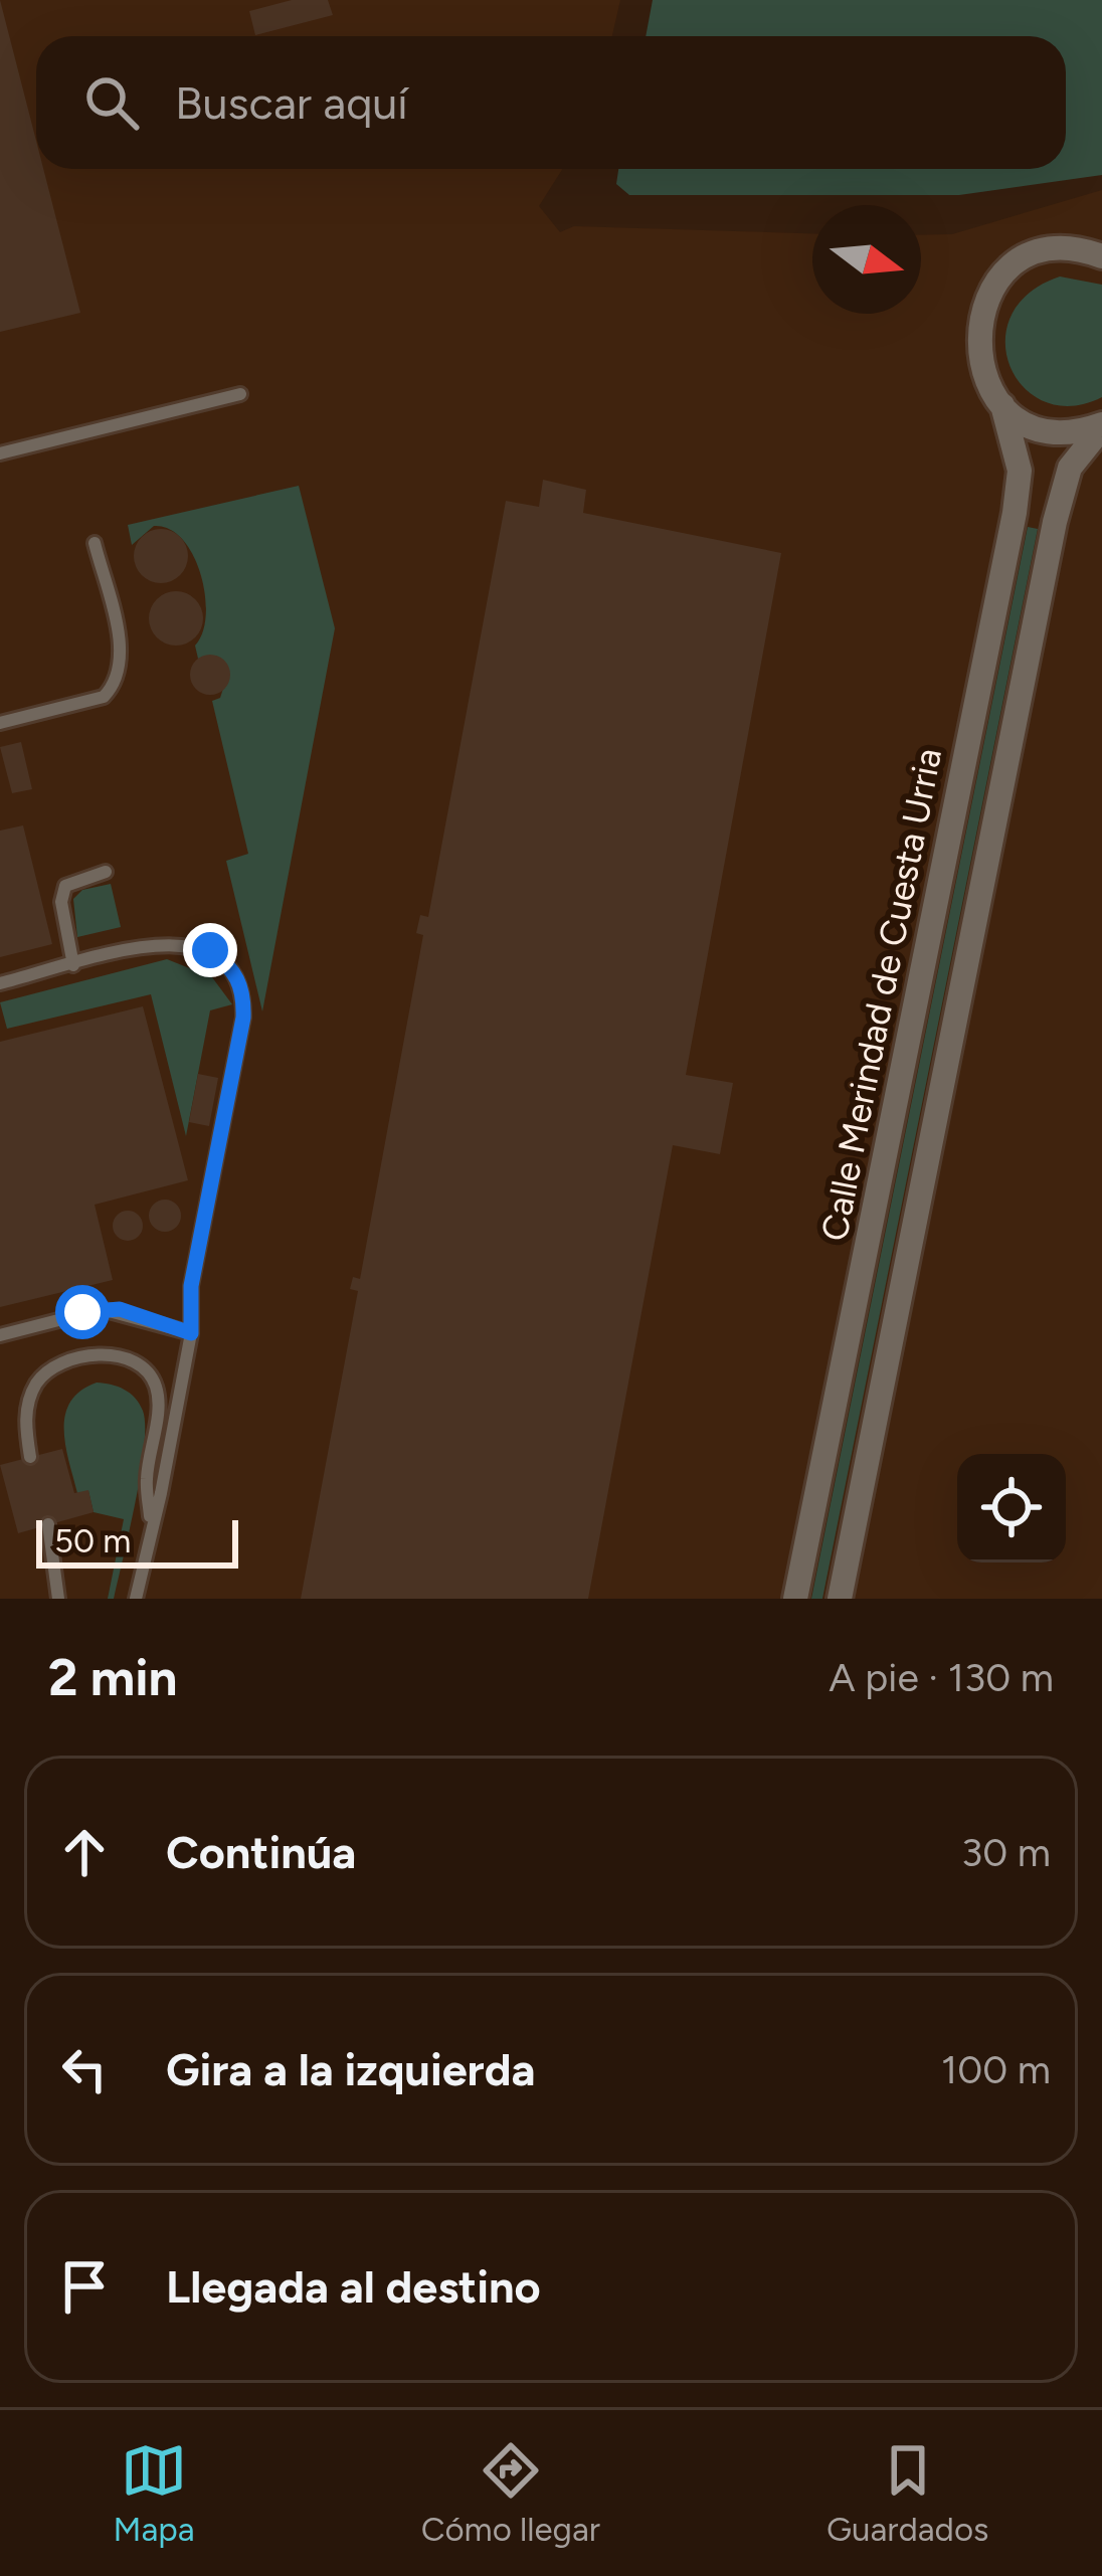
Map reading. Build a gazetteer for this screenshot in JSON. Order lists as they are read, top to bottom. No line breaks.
{"streets":{"street":["Calle Merindad de Cuesta Urria"]},"scale_bar":"50 m","north":"right","page":{"search":"Buscar aquí","scale":"50 m","heading":["2 min","A pie · 130 m"],"list":[["Continúa","30 m"],["Gira a la izquierda","100 m"],"Llegada al destino"],"nav":["Mapa","Cómo llegar","Guardados"]}}
